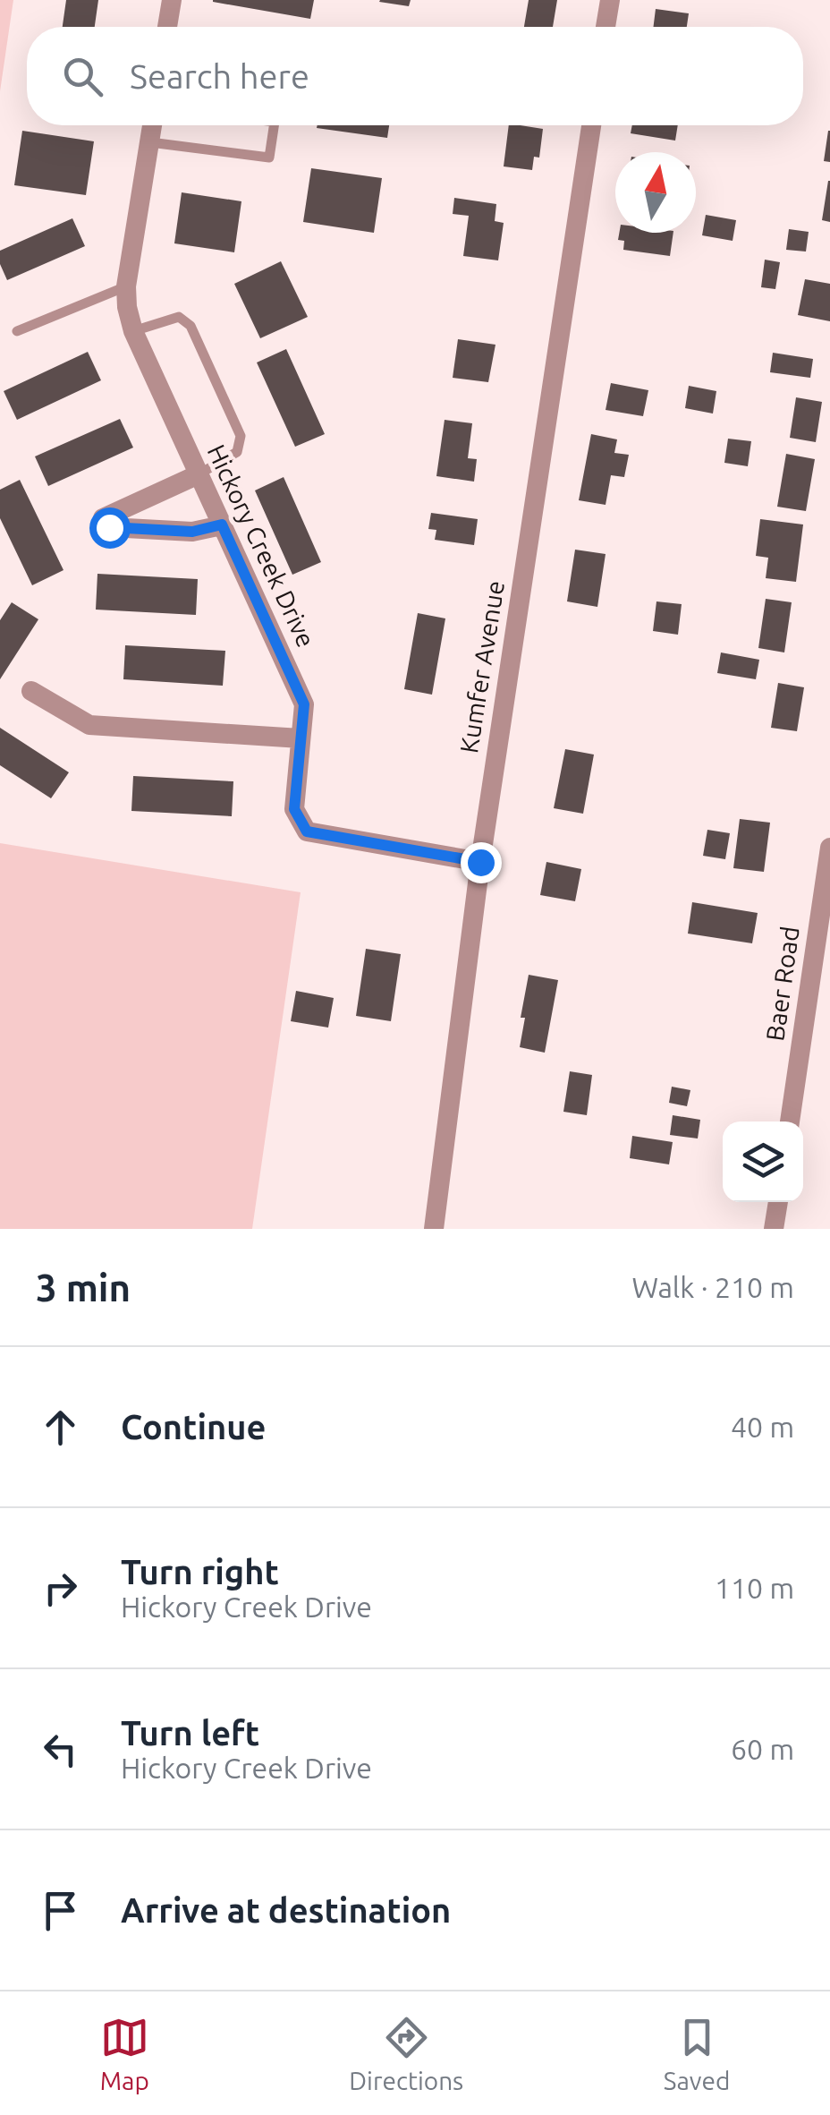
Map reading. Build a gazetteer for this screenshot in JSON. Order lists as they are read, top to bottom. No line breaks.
{"streets":{"street":["Hickory Creek Drive","Kumfer Avenue","Baer Road"]},"crossings":[["Hickory Creek Drive","Kumfer Avenue"]],"north":"top","page":{"search":"Search here","heading":["3 min","Walk · 210 m"],"list":[["Continue","40 m"],["Turn right","Hickory Creek Drive","110 m"],["Turn left","Hickory Creek Drive","60 m"],"Arrive at destination"],"nav":["Map","Directions","Saved"]}}
